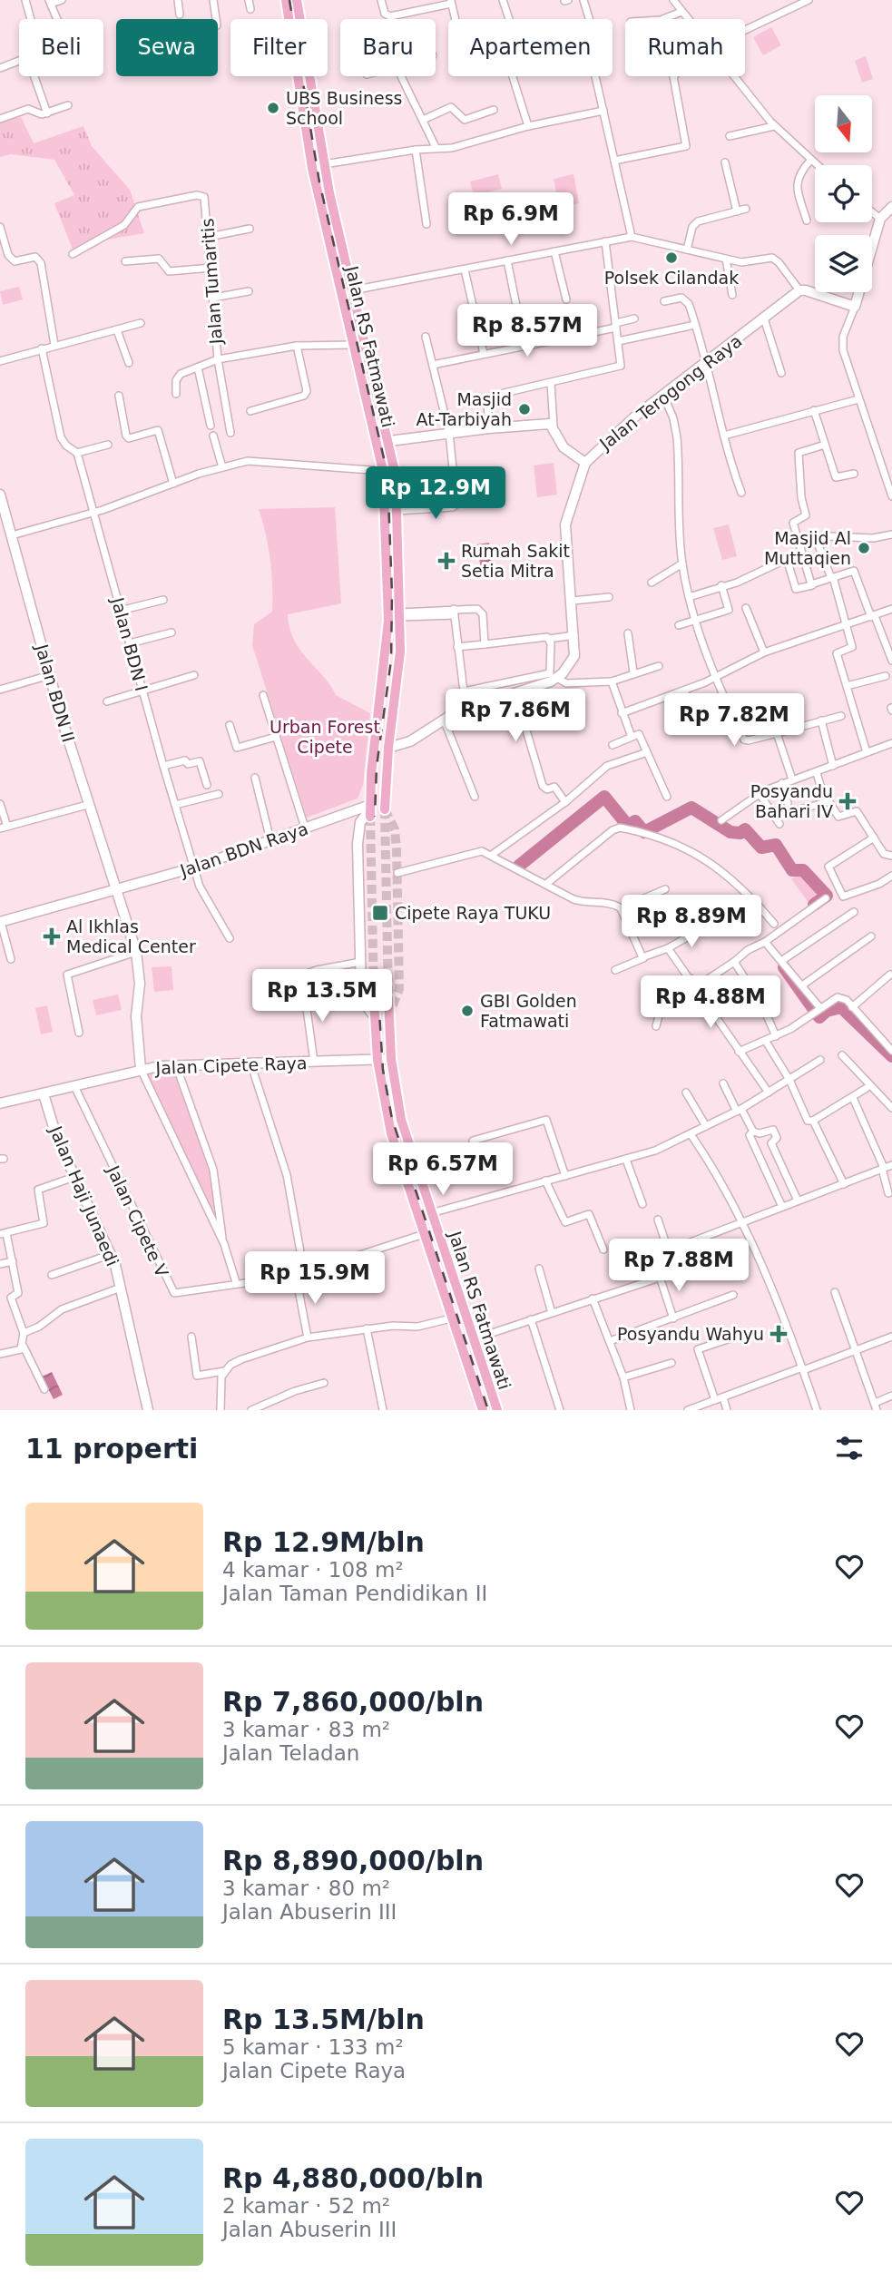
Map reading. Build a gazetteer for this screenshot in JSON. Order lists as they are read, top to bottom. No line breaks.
{"streets":{"main road":["Jalan RS Fatmawati"],"street":["Jalan Tumaritis","Jalan Terogong Raya","Jalan BDN I","Jalan BDN II","Jalan BDN Raya","Jalan Cipete Raya","Jalan Haji Junaedi","Jalan Cipete V"]},"crossings":[["Jalan Tumaritis","Jalan RS Fatmawati"],["Jalan RS Fatmawati","Jalan BDN Raya"],["Jalan RS Fatmawati","Jalan Cipete Raya"],["Jalan RS Fatmawati","Jalan Cipete V"],["Jalan BDN I","Jalan BDN Raya"],["Jalan BDN II","Jalan BDN Raya"],["Jalan BDN II","Jalan Cipete Raya"],["Jalan Cipete Raya","Jalan Haji Junaedi"],["Jalan Cipete Raya","Jalan Cipete V"]],"parks":["Urban Forest Cipete"],"places":{"other":["UBS Business School","Polsek Cilandak","Masjid At-Tarbiyah","Masjid Al Muttaqien","GBI Golden Fatmawati"],"health":["Rumah Sakit Setia Mitra","Posyandu Bahari IV","Al Ikhlas Medical Center","Posyandu Wahyu"],"transit":["Cipete Raya TUKU"]},"north":"bottom","page":{"chip":["Beli","Sewa","Filter","Baru","Apartemen","Rumah"],"price":["Rp 6.9M","Rp 8.57M","Rp 12.9M","Rp 7.86M","Rp 7.82M","Rp 8.89M","Rp 13.5M","Rp 4.88M","Rp 6.57M","Rp 7.88M","Rp 15.9M"],"heading":"11 properti","list":[{"name":"Rp 12.9M/bln","note":"4 kamar · 108 m² · Jalan Taman Pendidikan II"},{"name":"Rp 7,860,000/bln","note":"3 kamar · 83 m² · Jalan Teladan"},{"name":"Rp 8,890,000/bln","note":"3 kamar · 80 m² · Jalan Abuserin III"},{"name":"Rp 13.5M/bln","note":"5 kamar · 133 m² · Jalan Cipete Raya"},{"name":"Rp 4,880,000/bln","note":"2 kamar · 52 m² · Jalan Abuserin III"}]}}
